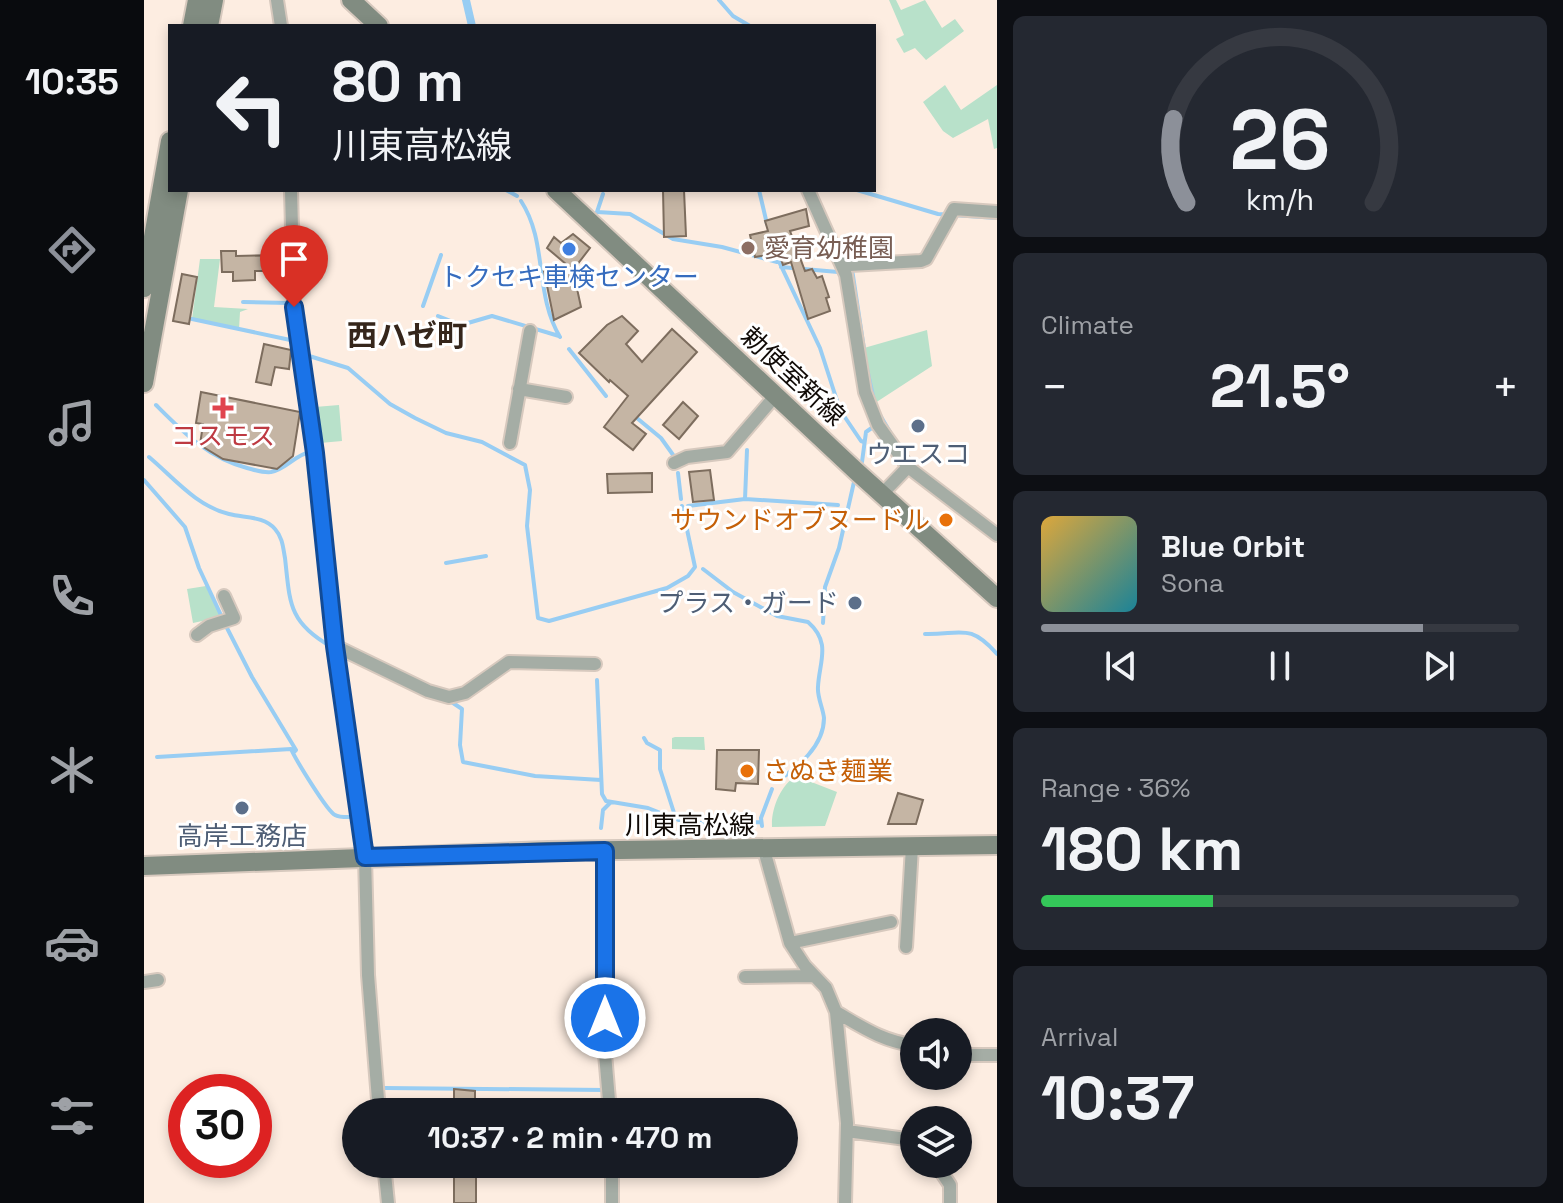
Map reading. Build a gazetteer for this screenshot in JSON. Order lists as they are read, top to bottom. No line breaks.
{"streets":{"main road":["勅使室新線","川東高松線"]},"districts":["西ハゼ町"],"places":{"other":["愛育幼稚園","トクセキ車検センター","ウエスコ","サウンドオブヌードル","プラス・ガード","さぬき麺業","高岸工務店"],"health":["コスモス"]},"page":{"tabs":"10:35","turn":["80 m","川東高松線"],"tile":["Climate",["Range · 36%","180 km"],["Arrival","10:37"]],"heat":["−","21.5°","+"],"song":["Blue Orbit","Sona"],"limit":"30","trip":"10:37 · 2 min · 470 m","gauge":["26","km/h"]}}
